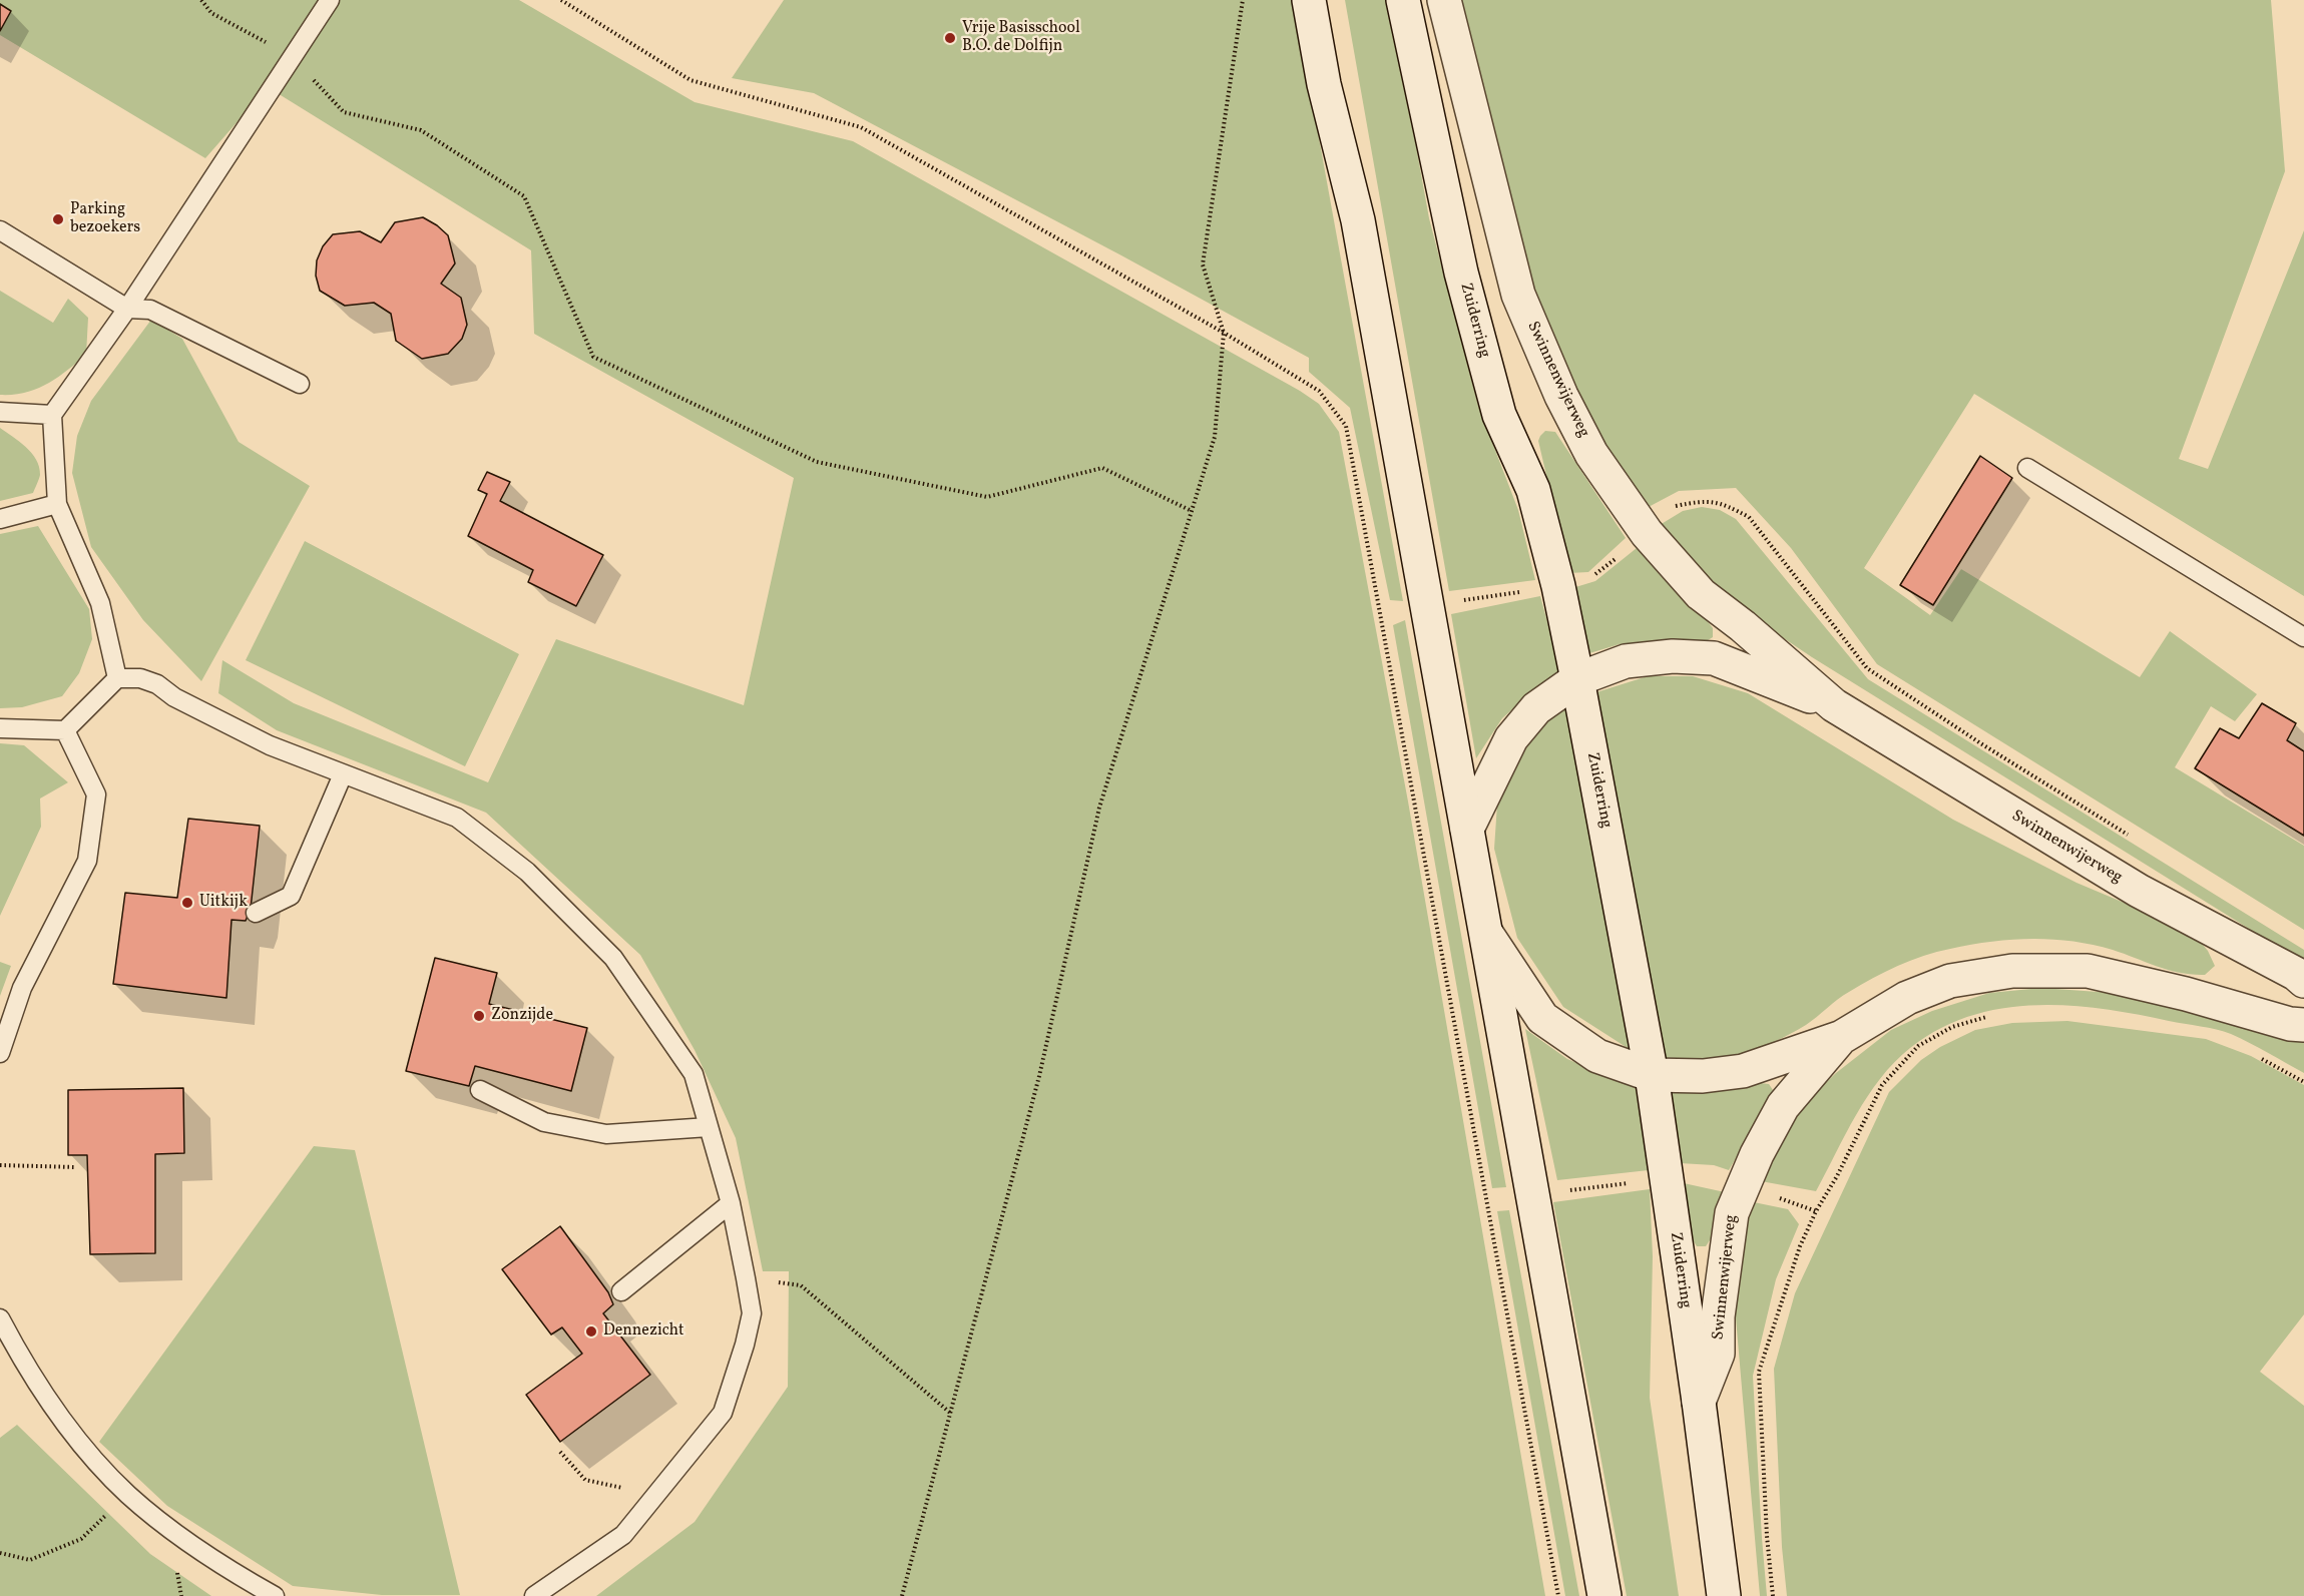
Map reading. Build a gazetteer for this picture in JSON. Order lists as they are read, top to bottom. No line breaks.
{"streets":{"main road":["Zuiderring","Swinnenwijerweg"]},"crossings":[["Zuiderring","Swinnenwijerweg"]],"places":["Vrije Basisschool B.O. de Dolfijn","Parking bezoekers","Uitkijk","Zonzijde","Dennezicht"]}
